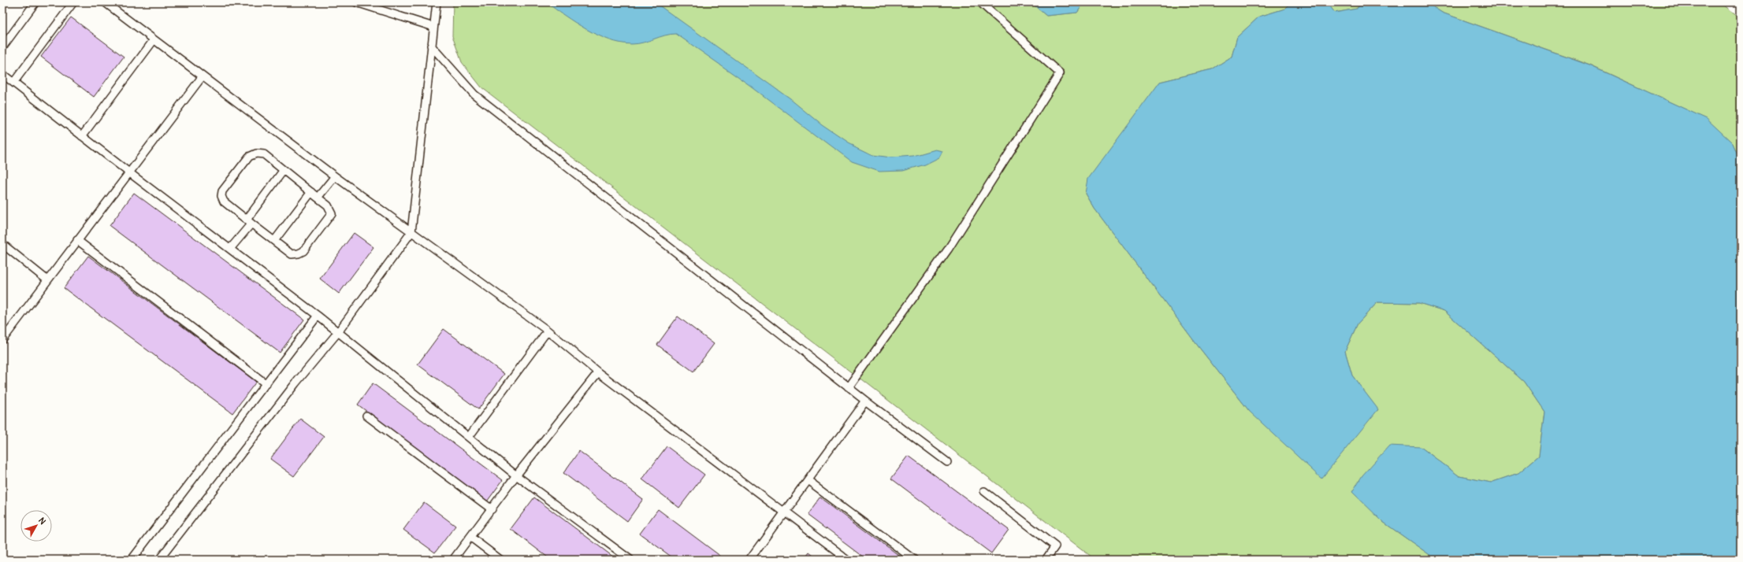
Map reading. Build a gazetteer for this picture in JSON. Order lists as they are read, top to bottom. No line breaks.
{"north":"top right"}
